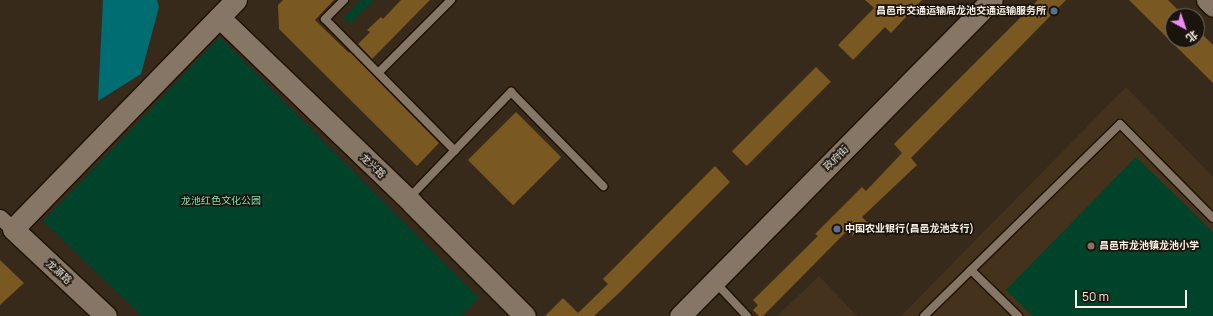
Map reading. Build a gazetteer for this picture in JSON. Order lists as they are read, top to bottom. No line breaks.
{"streets":{"street":["政府街","龙兴路","龙源路"]},"parks":["龙池红色文化公园"],"places":["昌邑市交通运输局龙池交通运输服务所","中国农业银行(昌邑龙池支行)","昌邑市龙池镇龙池小学"],"scale_bar":"50 m","north":"bottom right"}
